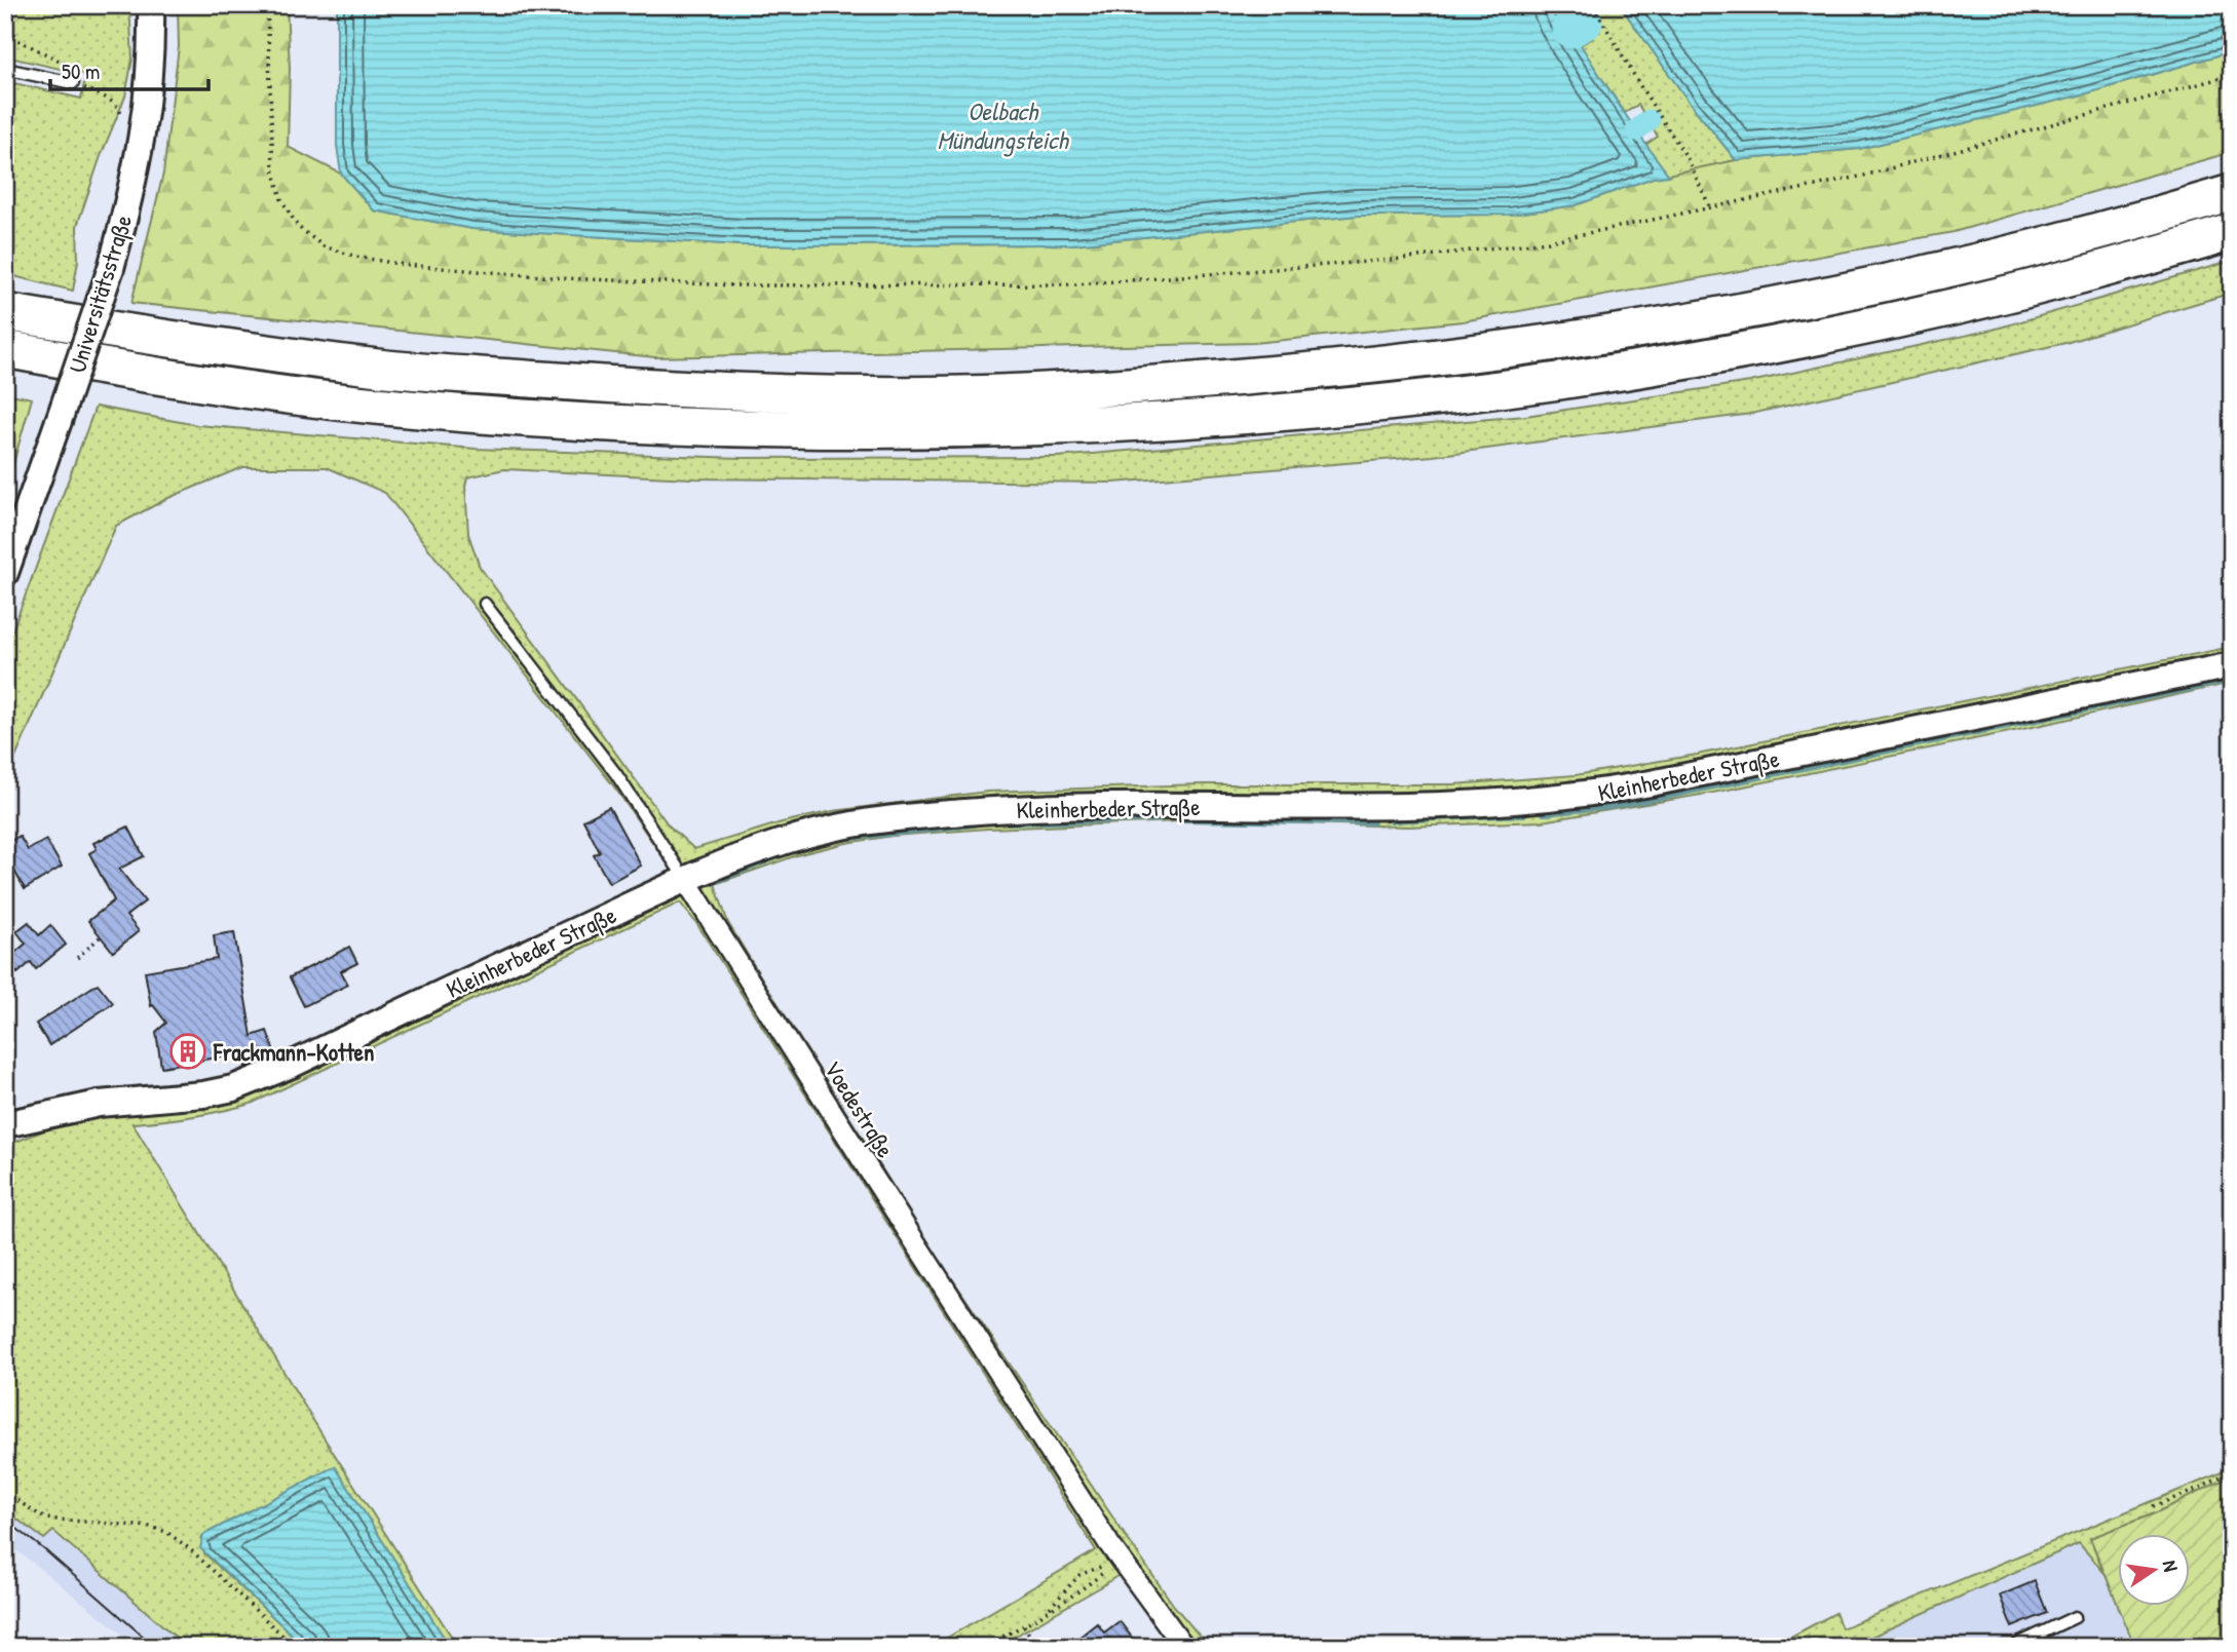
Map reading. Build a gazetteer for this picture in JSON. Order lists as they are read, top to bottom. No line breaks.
{"streets":{"street":["Universitätsstraße","Kleinherbeder Straße","Voedestraße"]},"crossings":[["Kleinherbeder Straße","Voedestraße"]],"water":["Oelbach Mündungsteich"],"places":{"building":["Frackmann-Kotten"]},"scale_bar":"50 m","north":"right"}
